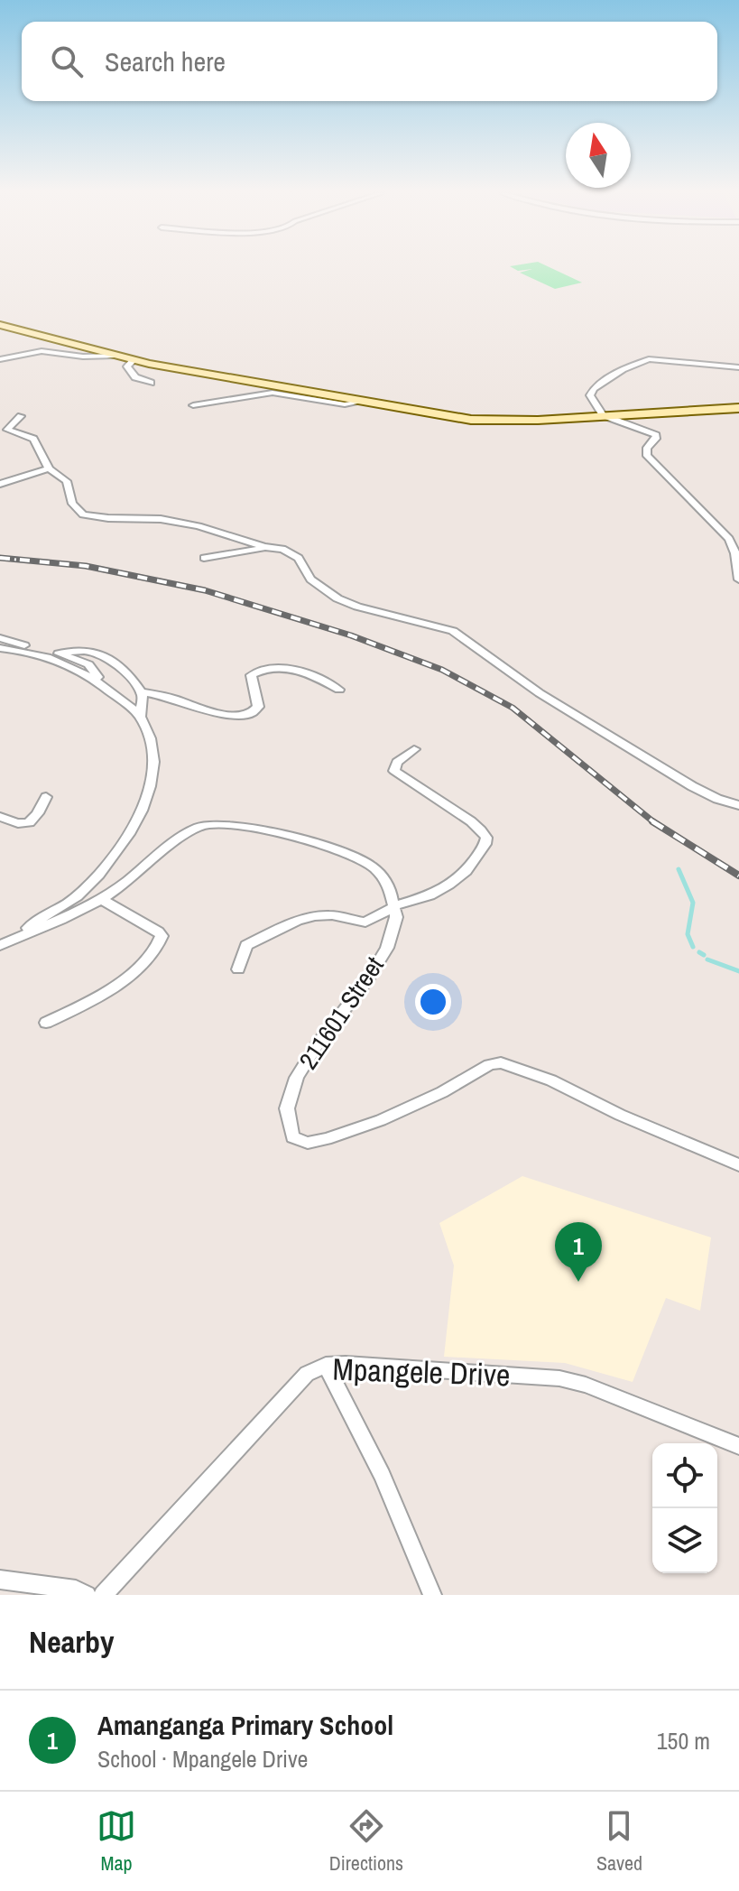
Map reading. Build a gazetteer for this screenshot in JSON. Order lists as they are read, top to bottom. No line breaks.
{"streets":{"street":["211601 Street","Mpangele Drive"]},"north":"top","page":{"search":"Search here","pins":"1","heading":"Nearby","list":[{"mark":"1","name":"Amanganga Primary School","note":"School · Mpangele Drive","value":"150 m"}],"nav":["Map","Directions","Saved"]}}
